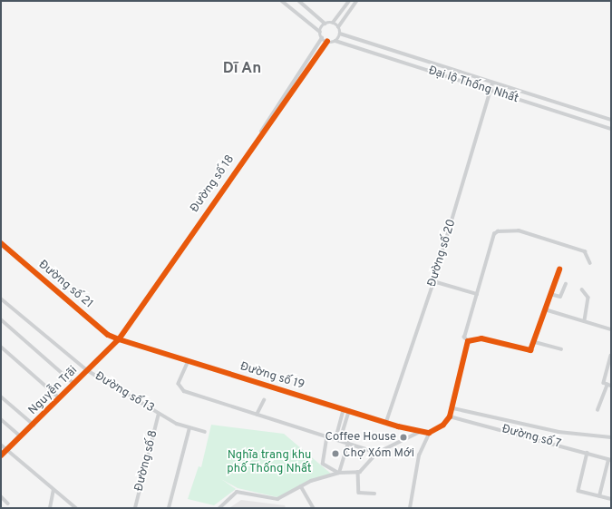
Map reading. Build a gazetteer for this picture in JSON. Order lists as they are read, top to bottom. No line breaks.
{"streets":{"street":["Đại lộ Thống Nhất","Đường số 18","Đường số 20","Đường số 21","Đường số 19","Nguyễn Trãi","Đường số 13","Đường số 7","Đường số 8"]},"crossings":[["Đại lộ Thống Nhất","Đường số 18"],["Đại lộ Thống Nhất","Đường số 20"],["Đường số 18","Đường số 21"],["Đường số 18","Đường số 19"],["Đường số 18","Nguyễn Trãi"],["Đường số 20","Đường số 19"],["Đường số 21","Đường số 19"],["Đường số 21","Nguyễn Trãi"],["Đường số 19","Nguyễn Trãi"],["Nguyễn Trãi","Đường số 13"],["Đường số 13","Đường số 8"]],"districts":["Dĩ An"],"parks":["Nghĩa trang khu phố Thống Nhất"],"places":["Coffee House","Chợ Xóm Mới"]}
